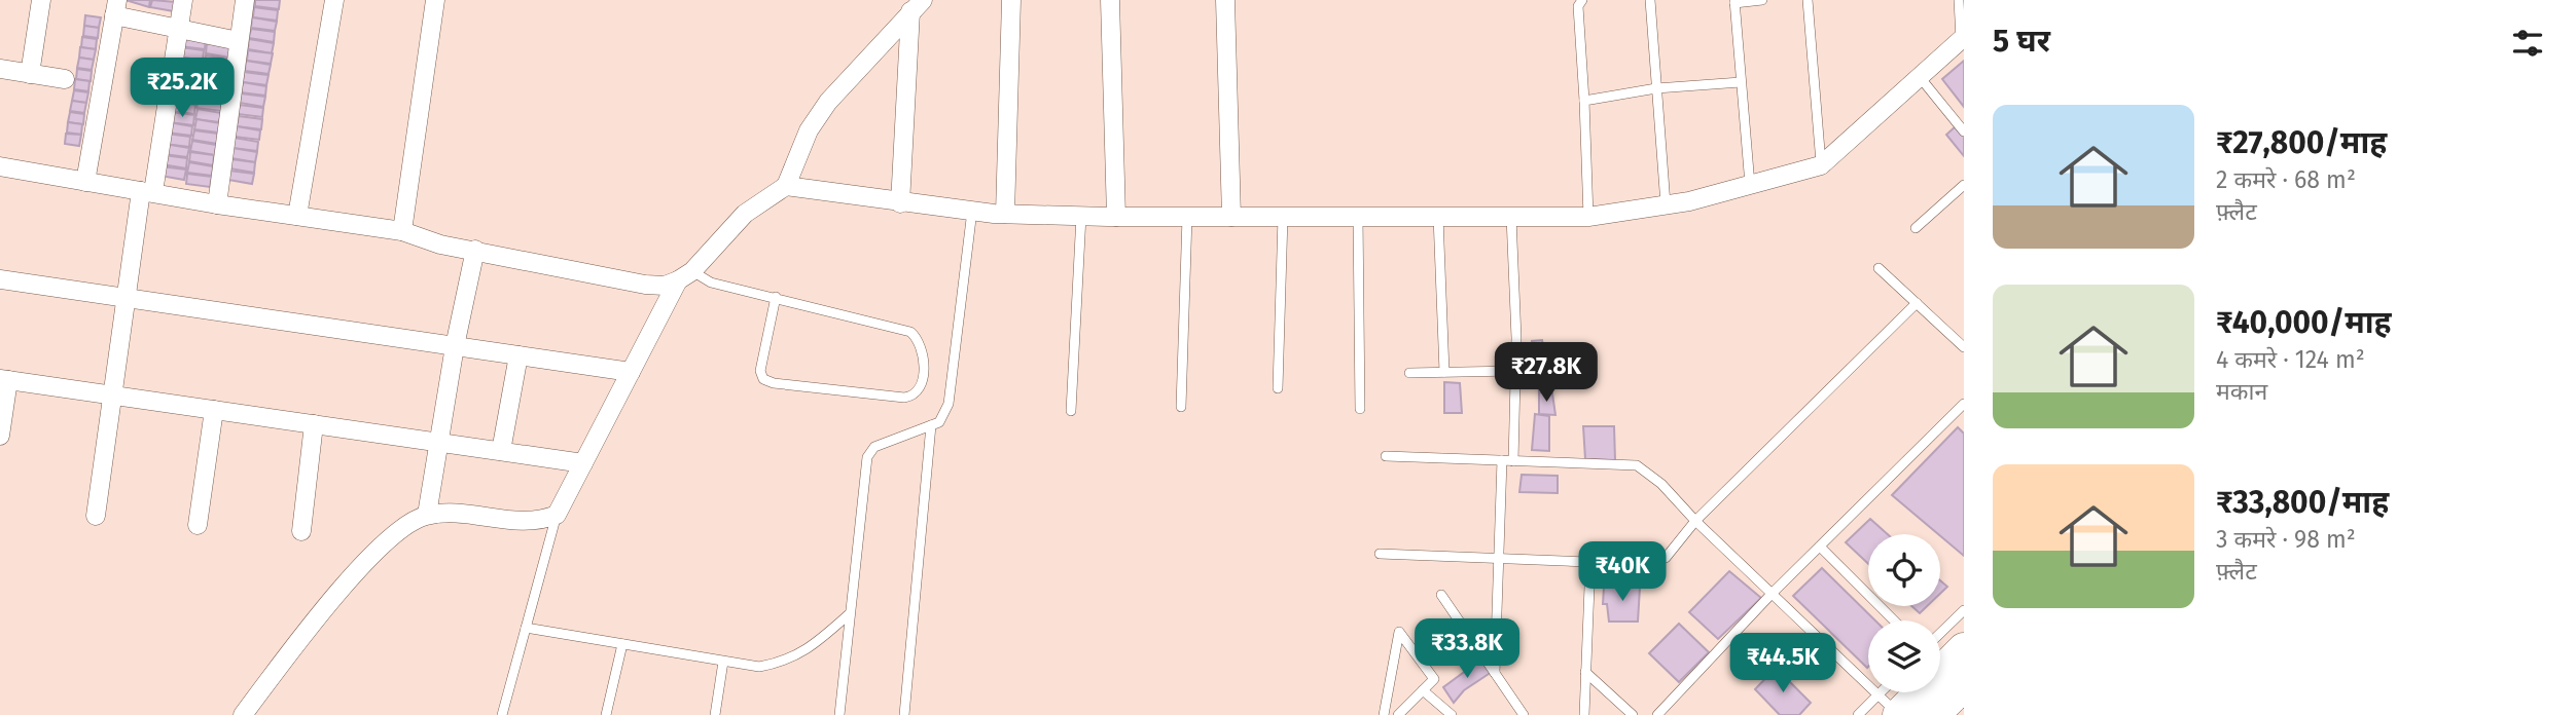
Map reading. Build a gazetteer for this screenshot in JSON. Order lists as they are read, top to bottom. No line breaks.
{"page":{"heading":"5 घर","price":["₹25.2K","₹27.8K","₹40K","₹33.8K","₹44.5K"],"list":[{"name":"₹27,800/माह","note":"2 कमरे · 68 m² · फ़्लैट"},{"name":"₹40,000/माह","note":"4 कमरे · 124 m² · मकान"},{"name":"₹33,800/माह","note":"3 कमरे · 98 m² · फ़्लैट"}]}}
